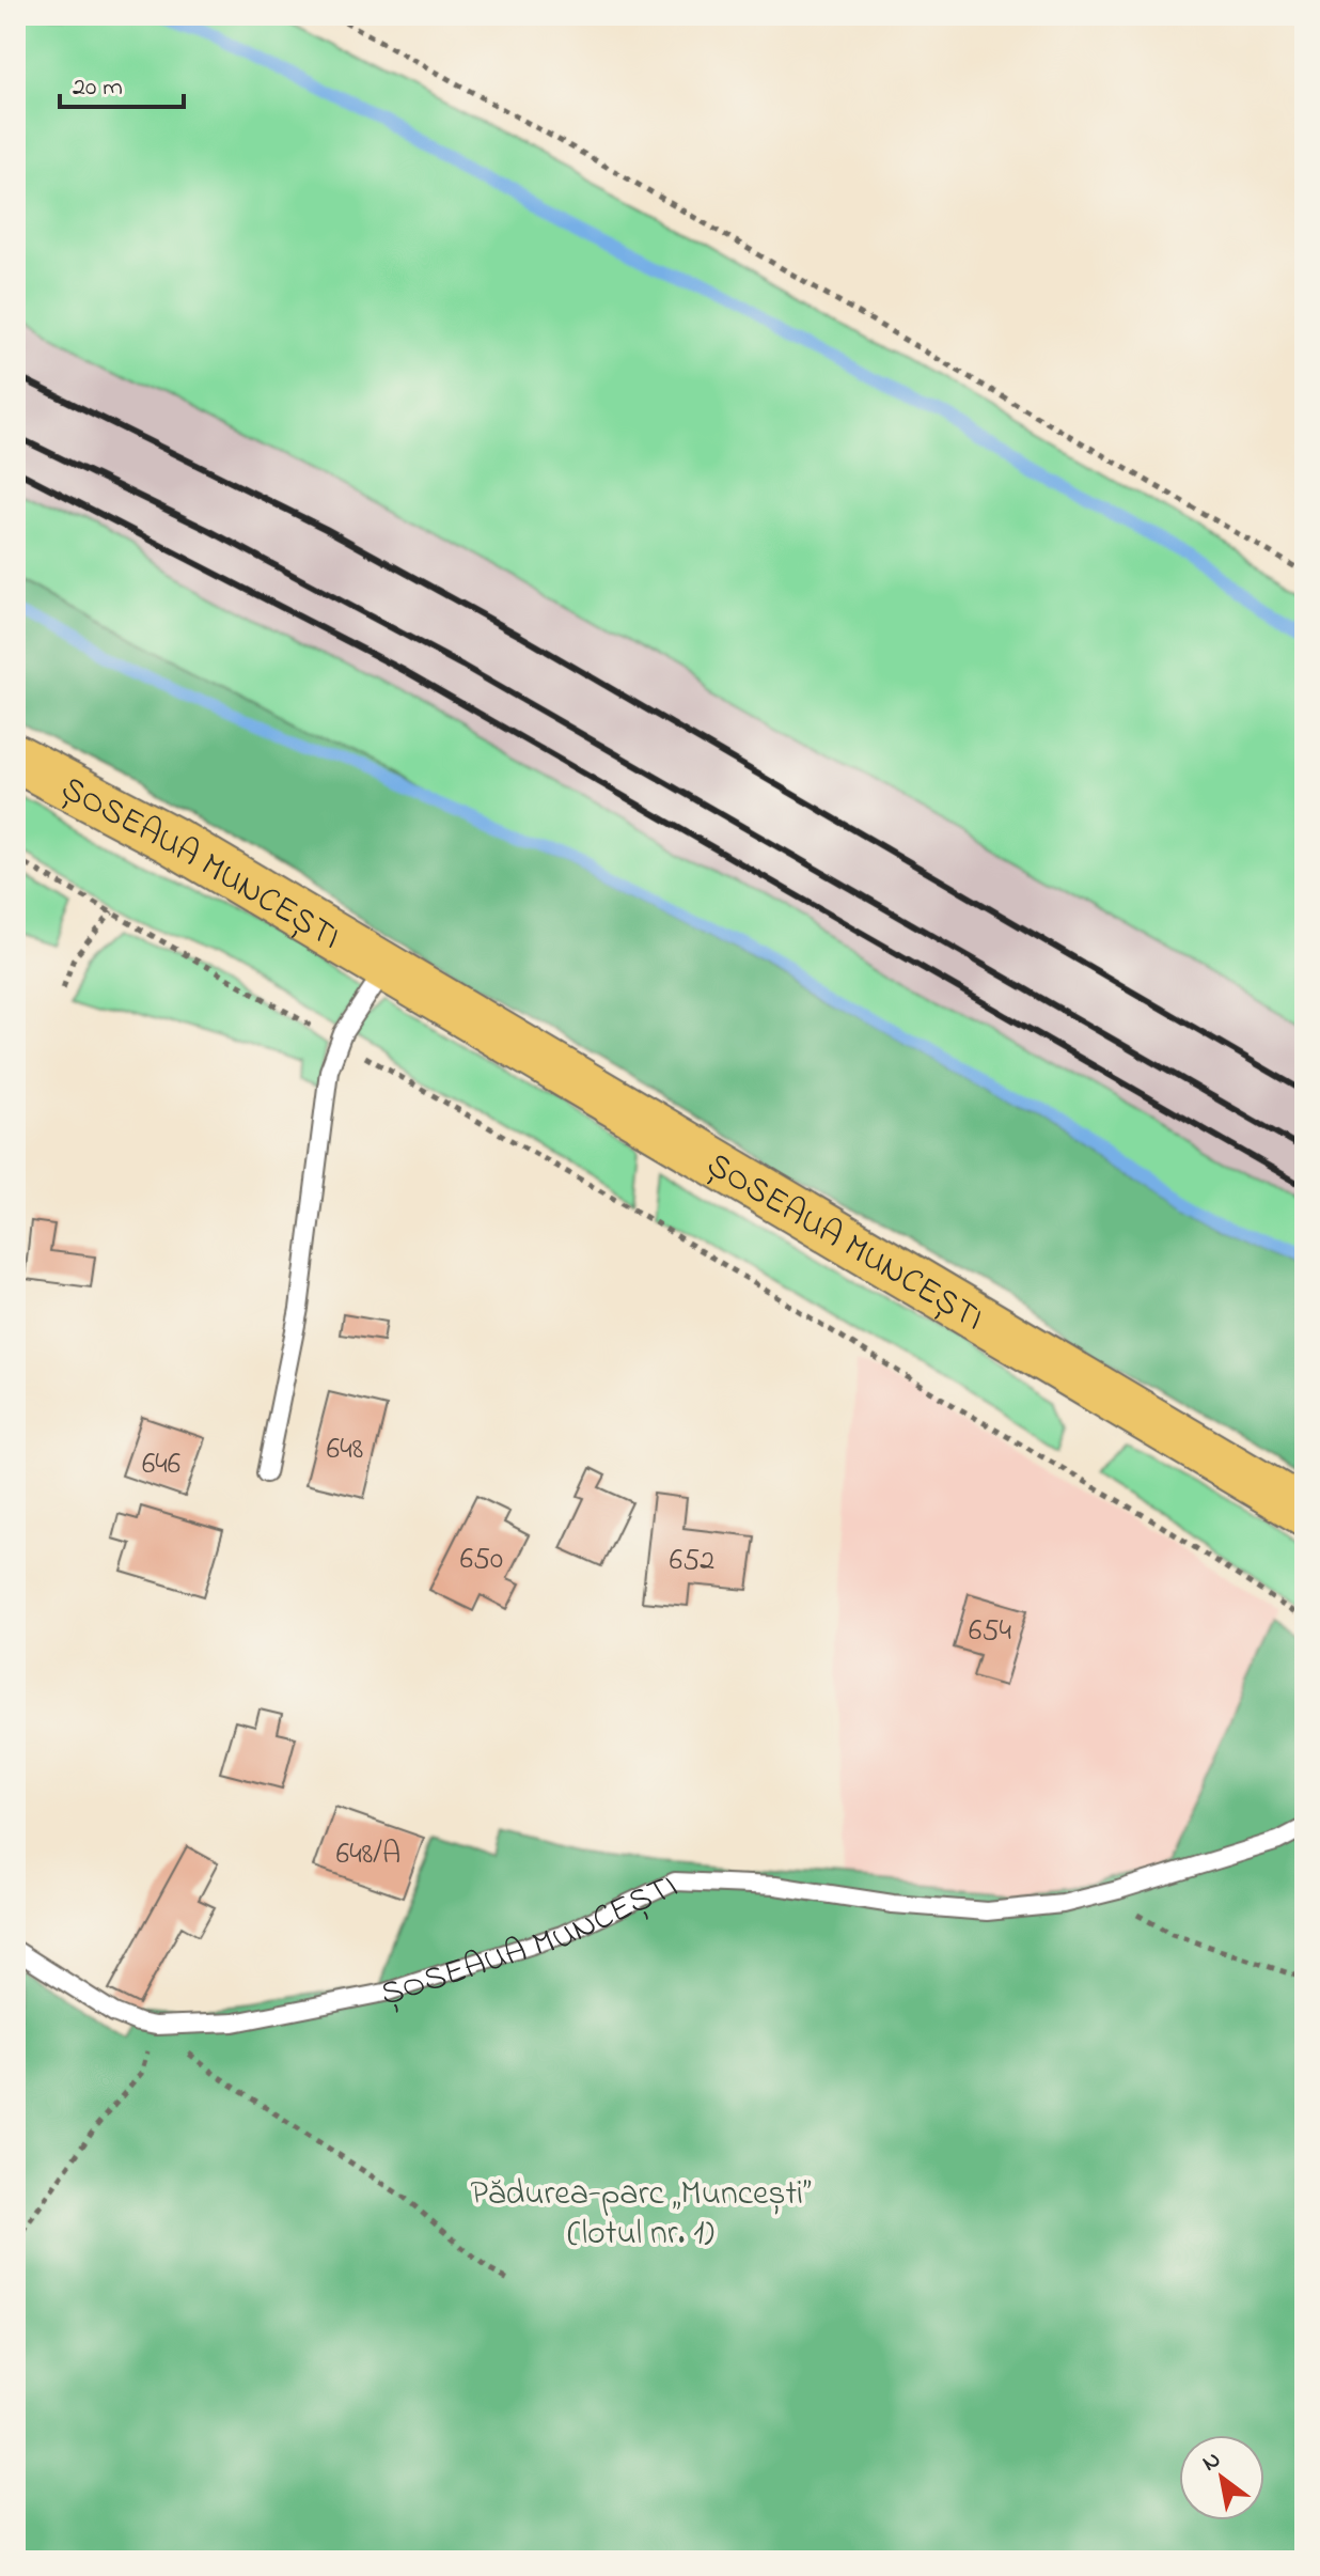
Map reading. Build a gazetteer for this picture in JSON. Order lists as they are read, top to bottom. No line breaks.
{"streets":{"main road":["ȘOSEAUA MUNCEȘTI"]},"parks":["Pădurea-parc „Muncești” (lotul nr. 1)"],"house_numbers":["648","646","650","652","654","648/A"],"scale_bar":"20 m","north":"top left"}
